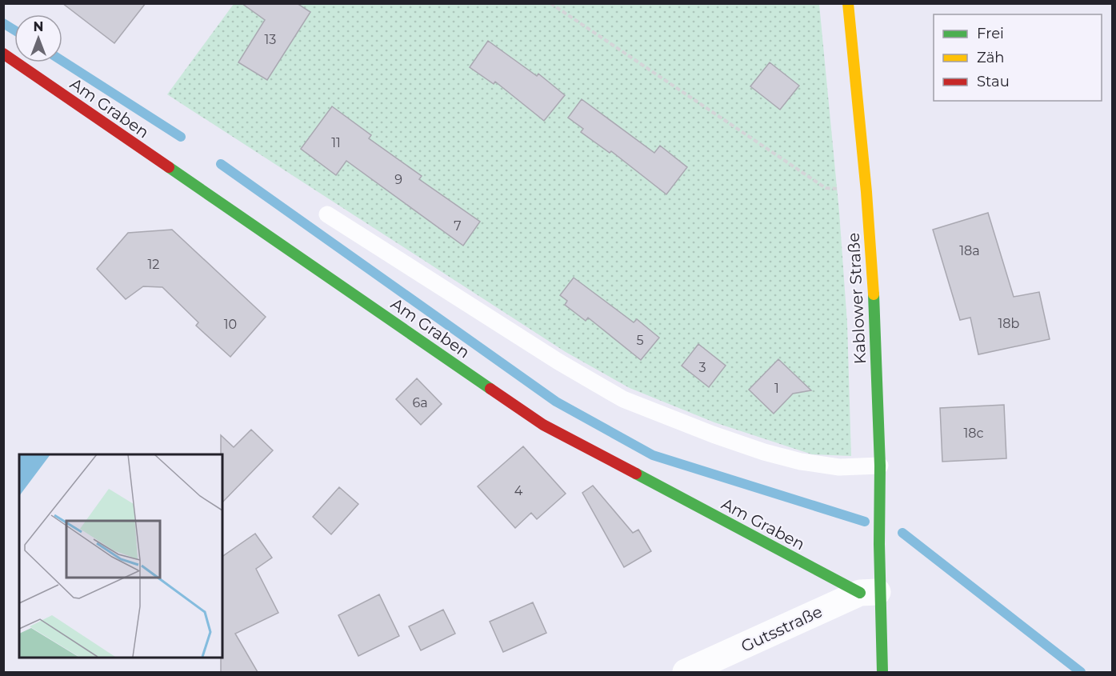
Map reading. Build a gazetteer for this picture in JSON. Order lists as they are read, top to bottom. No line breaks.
{"streets":{"street":["Am Graben","Kablower Straße","Gutsstraße"]},"crossings":[["Am Graben","Kablower Straße"],["Am Graben","Gutsstraße"],["Kablower Straße","Gutsstraße"]],"house_numbers":["13","11","9","7","18a","12","18b","10","5","3","1","6a","18c","4"],"legend":["Frei","Zäh","Stau"],"north":"top"}
